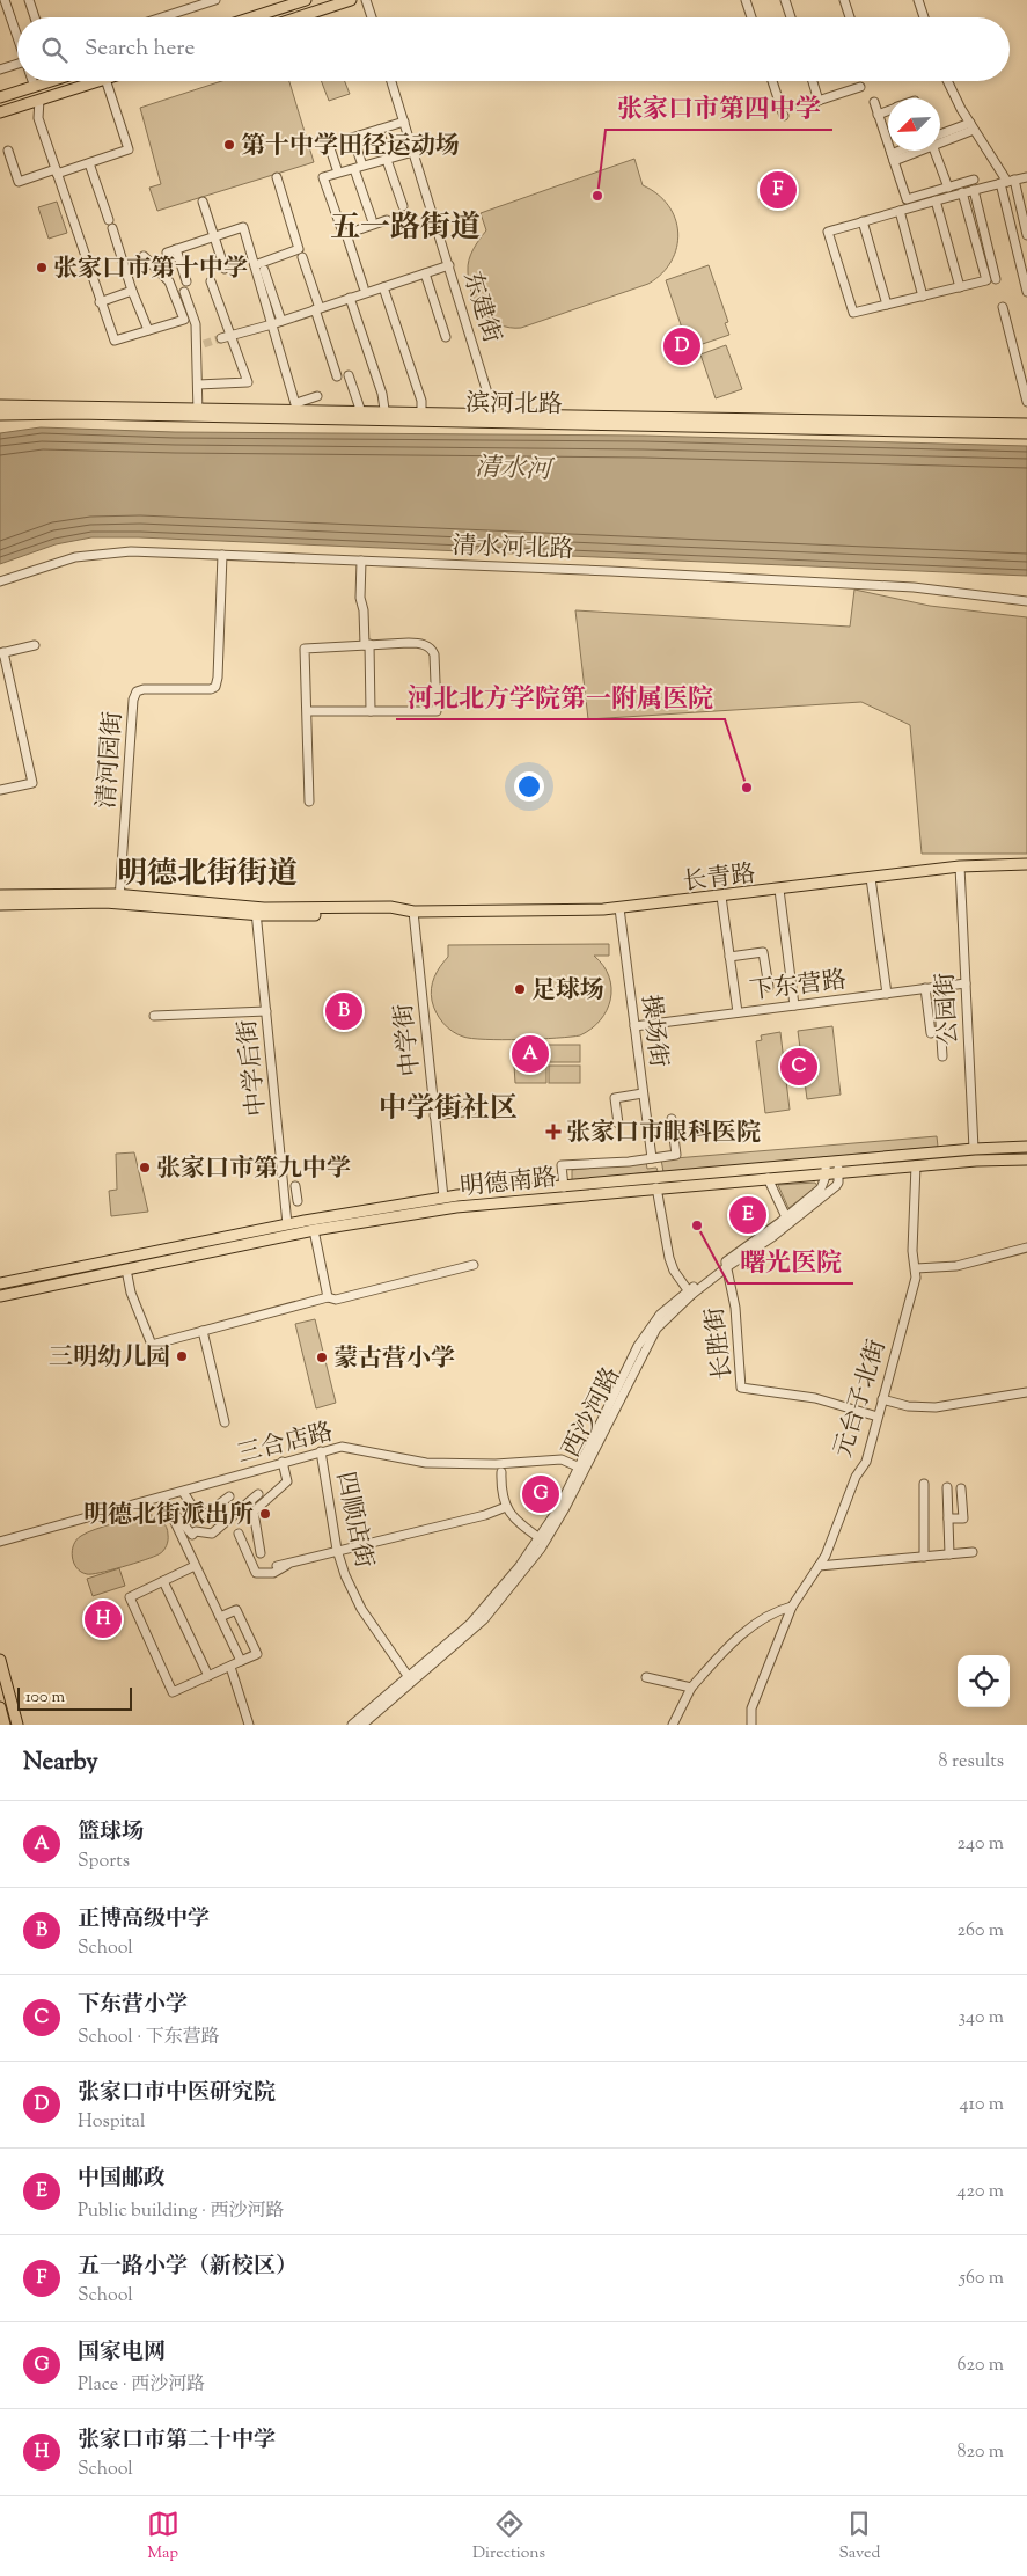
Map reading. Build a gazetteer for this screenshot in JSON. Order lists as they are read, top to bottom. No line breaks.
{"streets":{"main road":["滨河北路","长青路","明德南路"],"street":["东建街","清水河北路","清河园街","下东营路","公园街","操场街","中学街","中学后街","长胜街","元台子北街","西沙河路","三合店路","四顺店街"]},"crossings":[["东建街","滨河北路"],["清水河北路","清河园街"],["清河园街","长青路"],["长青路","公园街"],["长青路","操场街"],["长青路","中学街"],["长青路","中学后街"],["下东营路","公园街"],["下东营路","操场街"],["公园街","明德南路"],["中学街","明德南路"],["中学后街","明德南路"],["明德南路","元台子北街"],["明德南路","西沙河路"],["长胜街","元台子北街"],["长胜街","西沙河路"],["西沙河路","三合店路"],["西沙河路","四顺店街"],["三合店路","四顺店街"]],"districts":["五一路街道","明德北街街道","中学街社区"],"water":["清水河"],"places":{"other":["第十中学田径运动场","张家口市第四中学","张家口市第十中学","河北北方学院第一附属医院","足球场","张家口市第九中学","曙光医院","三明幼儿园","蒙古营小学","明德北街派出所"],"health":["张家口市眼科医院"]},"scale_bar":"100 m","north":"bottom left","page":{"search":"Search here","pins":["F","D","B","A","C","E","G","H"],"scale":"100 m","heading":["Nearby","8 results"],"list":[{"mark":"A","name":"篮球场","note":"Sports","value":"240 m"},{"mark":"B","name":"正博高级中学","note":"School","value":"260 m"},{"mark":"C","name":"下东营小学","note":"School · 下东营路","value":"340 m"},{"mark":"D","name":"张家口市中医研究院","note":"Hospital","value":"410 m"},{"mark":"E","name":"中国邮政","note":"Public building · 西沙河路","value":"420 m"},{"mark":"F","name":"五一路小学（新校区）","note":"School","value":"560 m"},{"mark":"G","name":"国家电网","note":"Place · 西沙河路","value":"620 m"},{"mark":"H","name":"张家口市第二十中学","note":"School","value":"820 m"}],"nav":["Map","Directions","Saved"]}}
